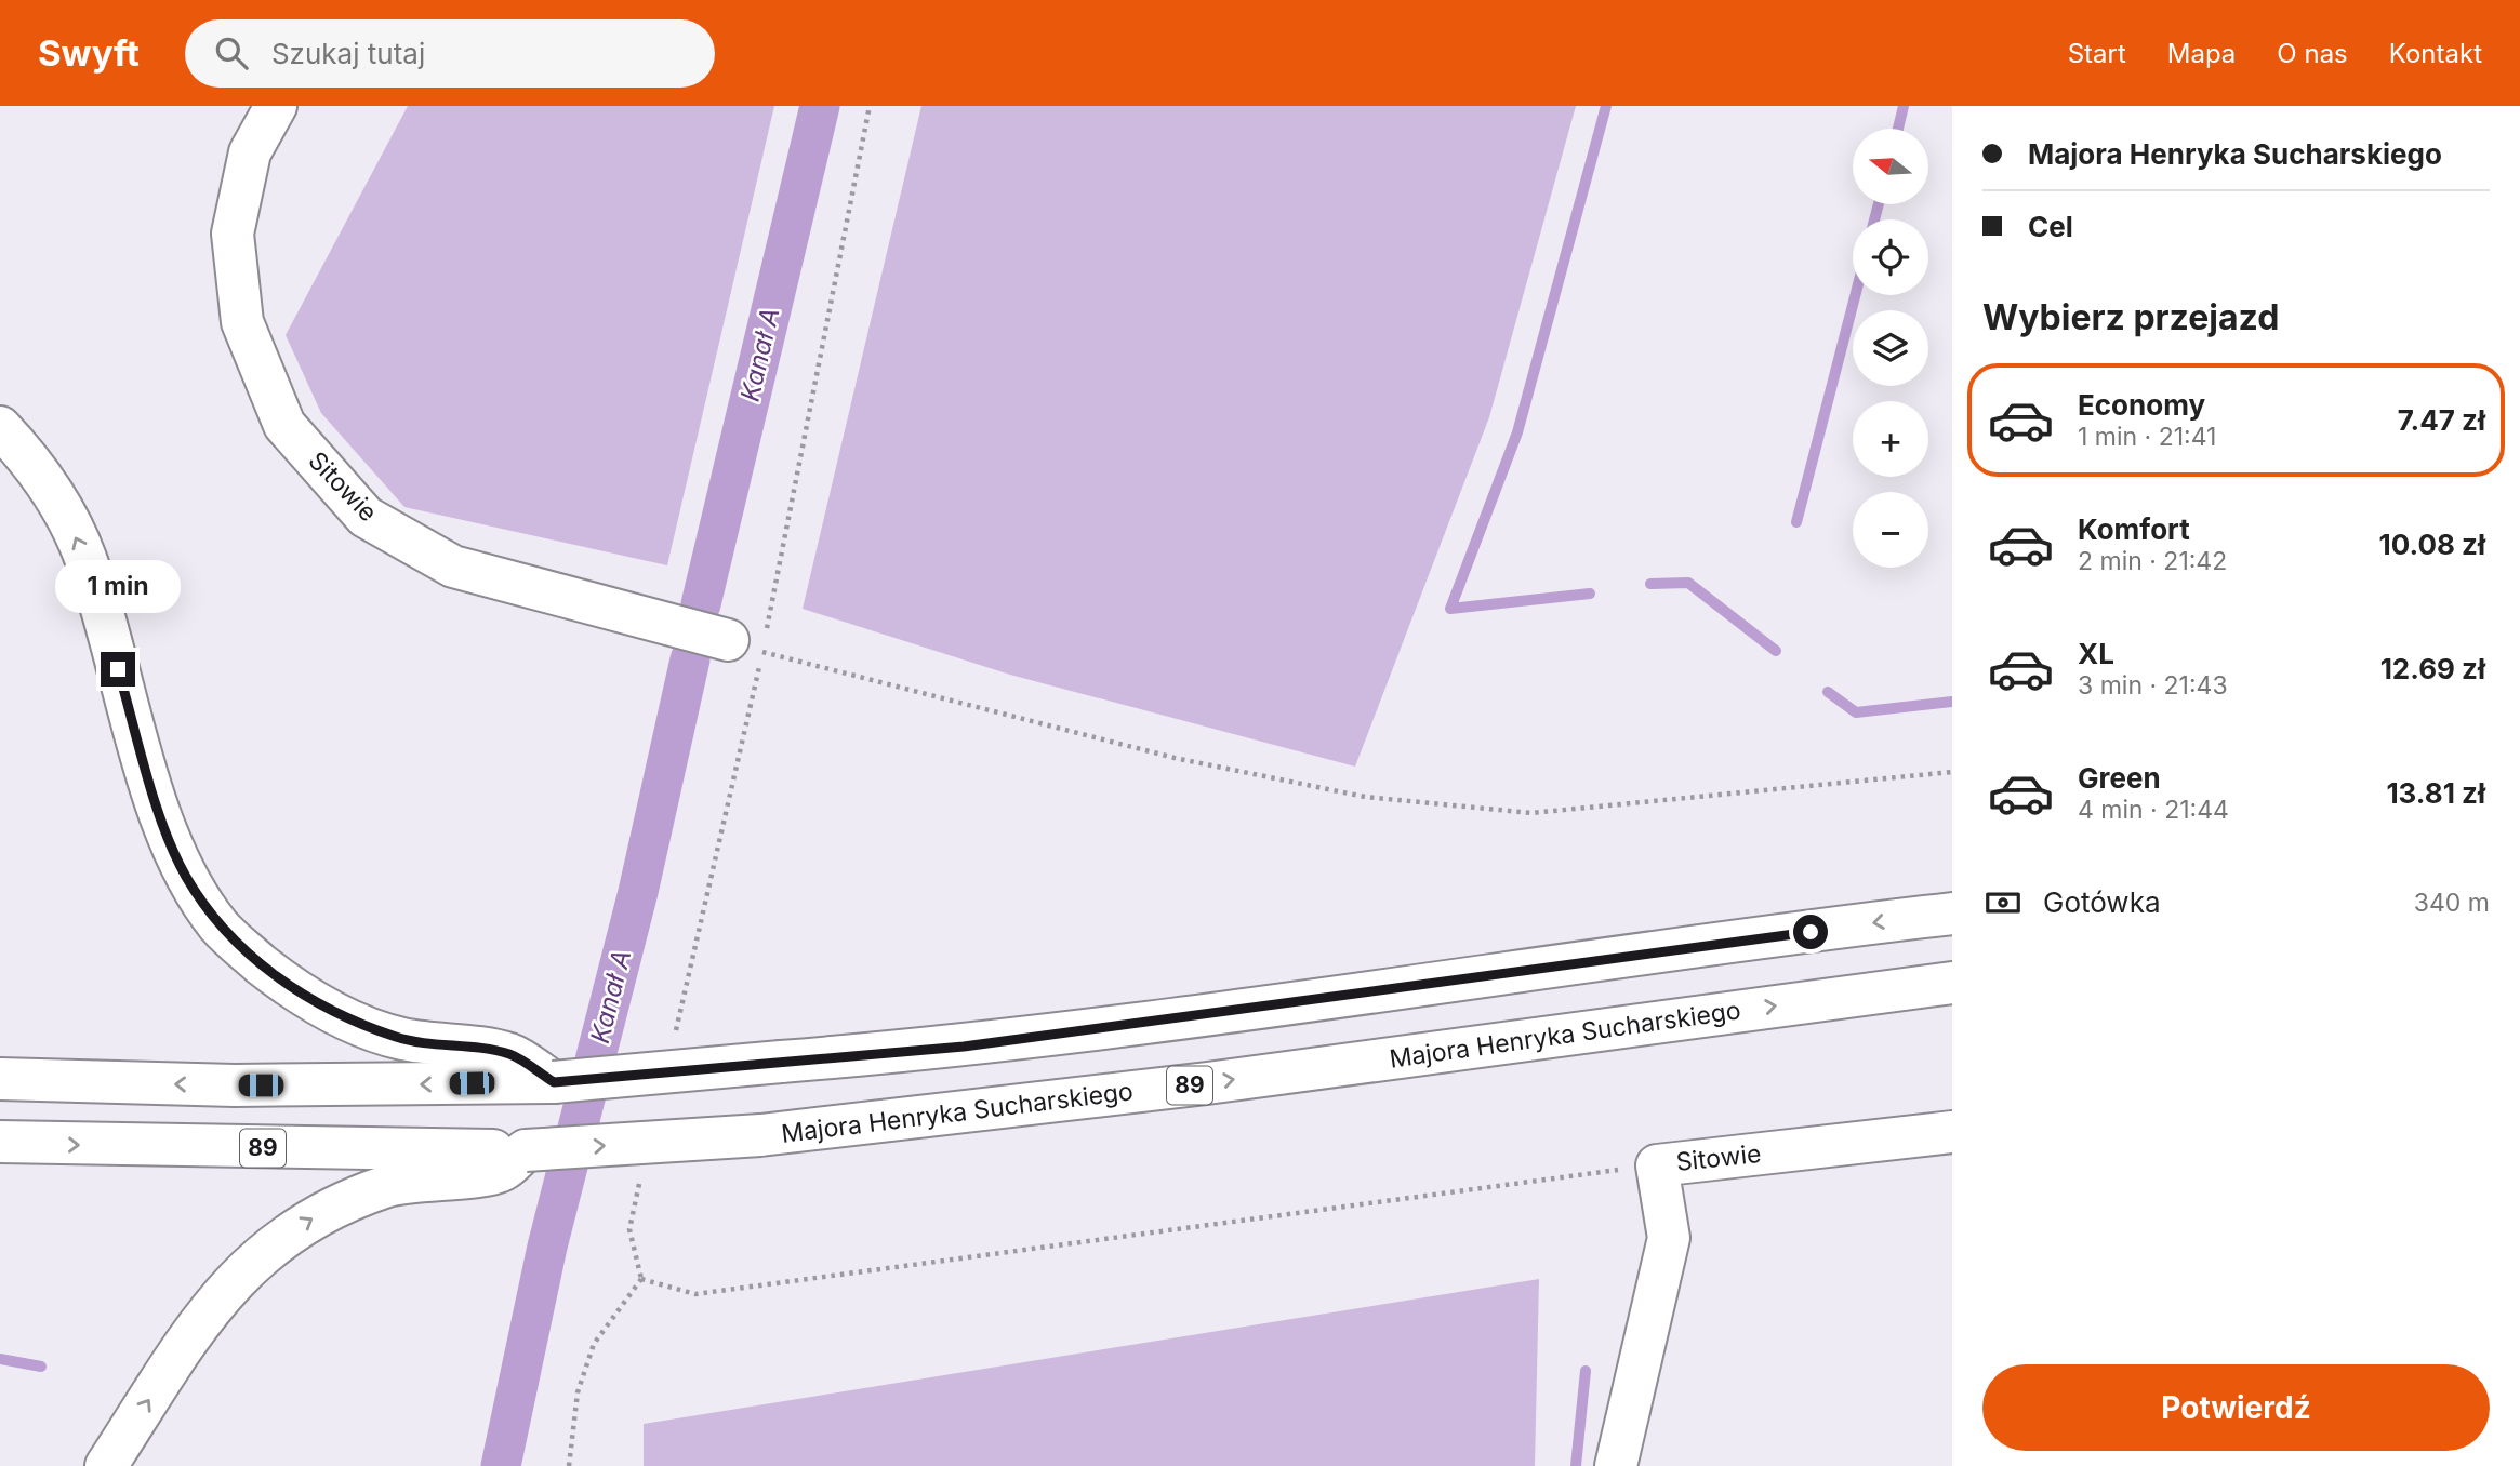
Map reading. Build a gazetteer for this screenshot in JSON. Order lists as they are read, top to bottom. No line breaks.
{"streets":{"main road":["Sitowie","Majora Henryka Sucharskiego","89"]},"water":["Kanał A"],"north":"left","page":{"header":"Swyft","search":"Szukaj tutaj","nav":["Start","Mapa","O nas","Kontakt"],"banner":["Majora Henryka Sucharskiego","Cel"],"map_buttons":["+","−"],"heading":"Wybierz przejazd","list":[{"name":"Economy","note":"1 min · 21:41","value":"7.47 zł"},{"name":"Komfort","note":"2 min · 21:42","value":"10.08 zł"},{"name":"XL","note":"3 min · 21:43","value":"12.69 zł"},{"name":"Green","note":"4 min · 21:44","value":"13.81 zł"}],"bubble":"1 min","pay":["Gotówka","340 m"],"buttons":"Potwierdź"}}
